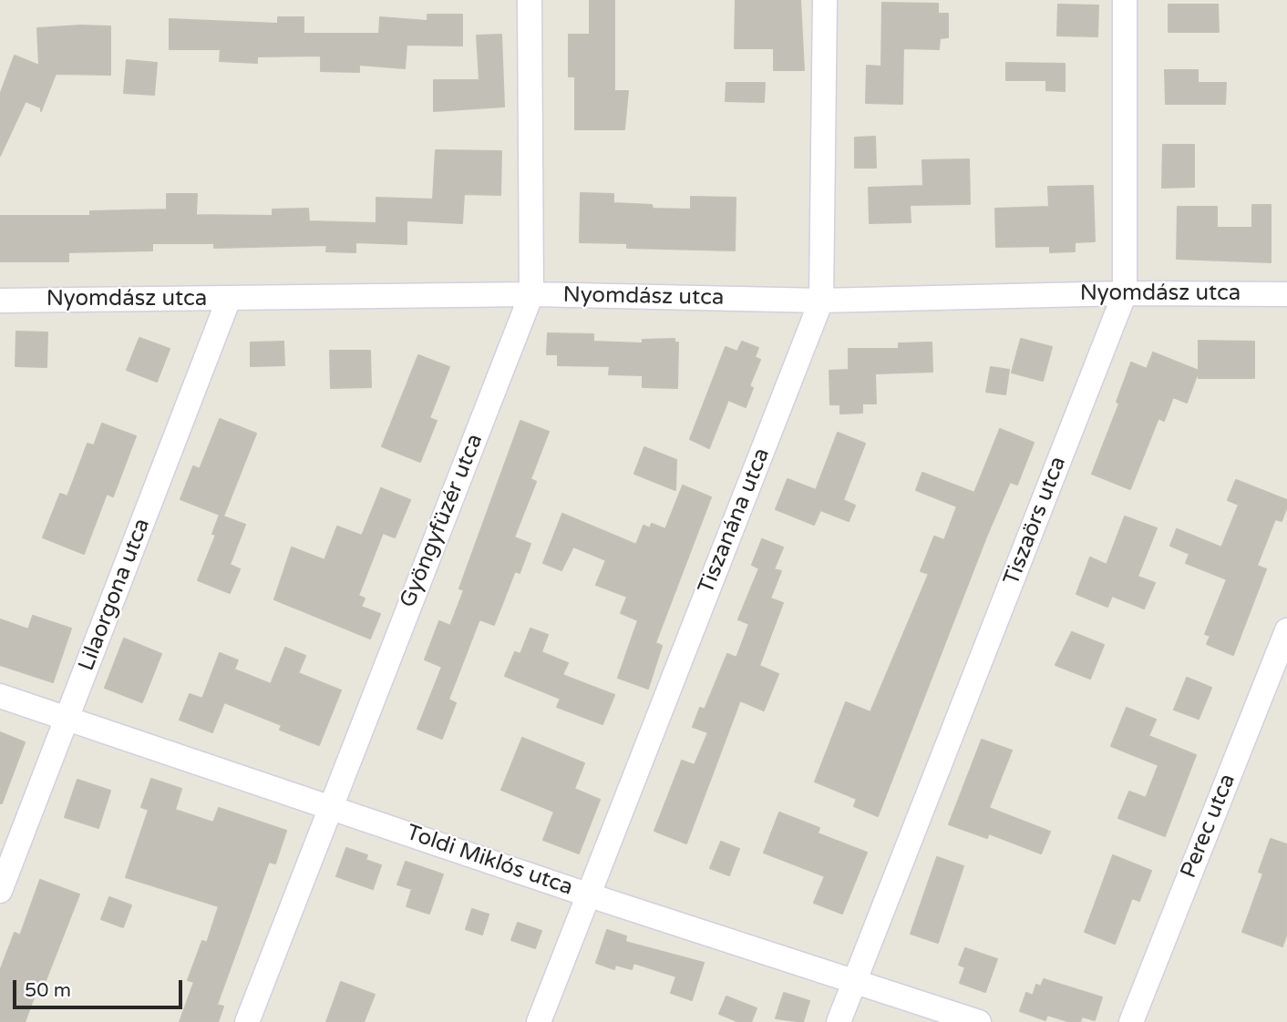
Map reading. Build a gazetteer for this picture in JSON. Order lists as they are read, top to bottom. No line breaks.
{"streets":{"street":["Nyomdász utca","Gyöngyfüzér utca","Tiszanána utca","Tiszaörs utca","Lilaorgona utca","Perec utca","Toldi Miklós utca"]},"crossings":[["Nyomdász utca","Gyöngyfüzér utca"],["Nyomdász utca","Tiszanána utca"],["Nyomdász utca","Tiszaörs utca"],["Nyomdász utca","Lilaorgona utca"],["Gyöngyfüzér utca","Toldi Miklós utca"],["Tiszanána utca","Toldi Miklós utca"],["Tiszaörs utca","Toldi Miklós utca"],["Lilaorgona utca","Toldi Miklós utca"]],"scale_bar":"50 m"}
